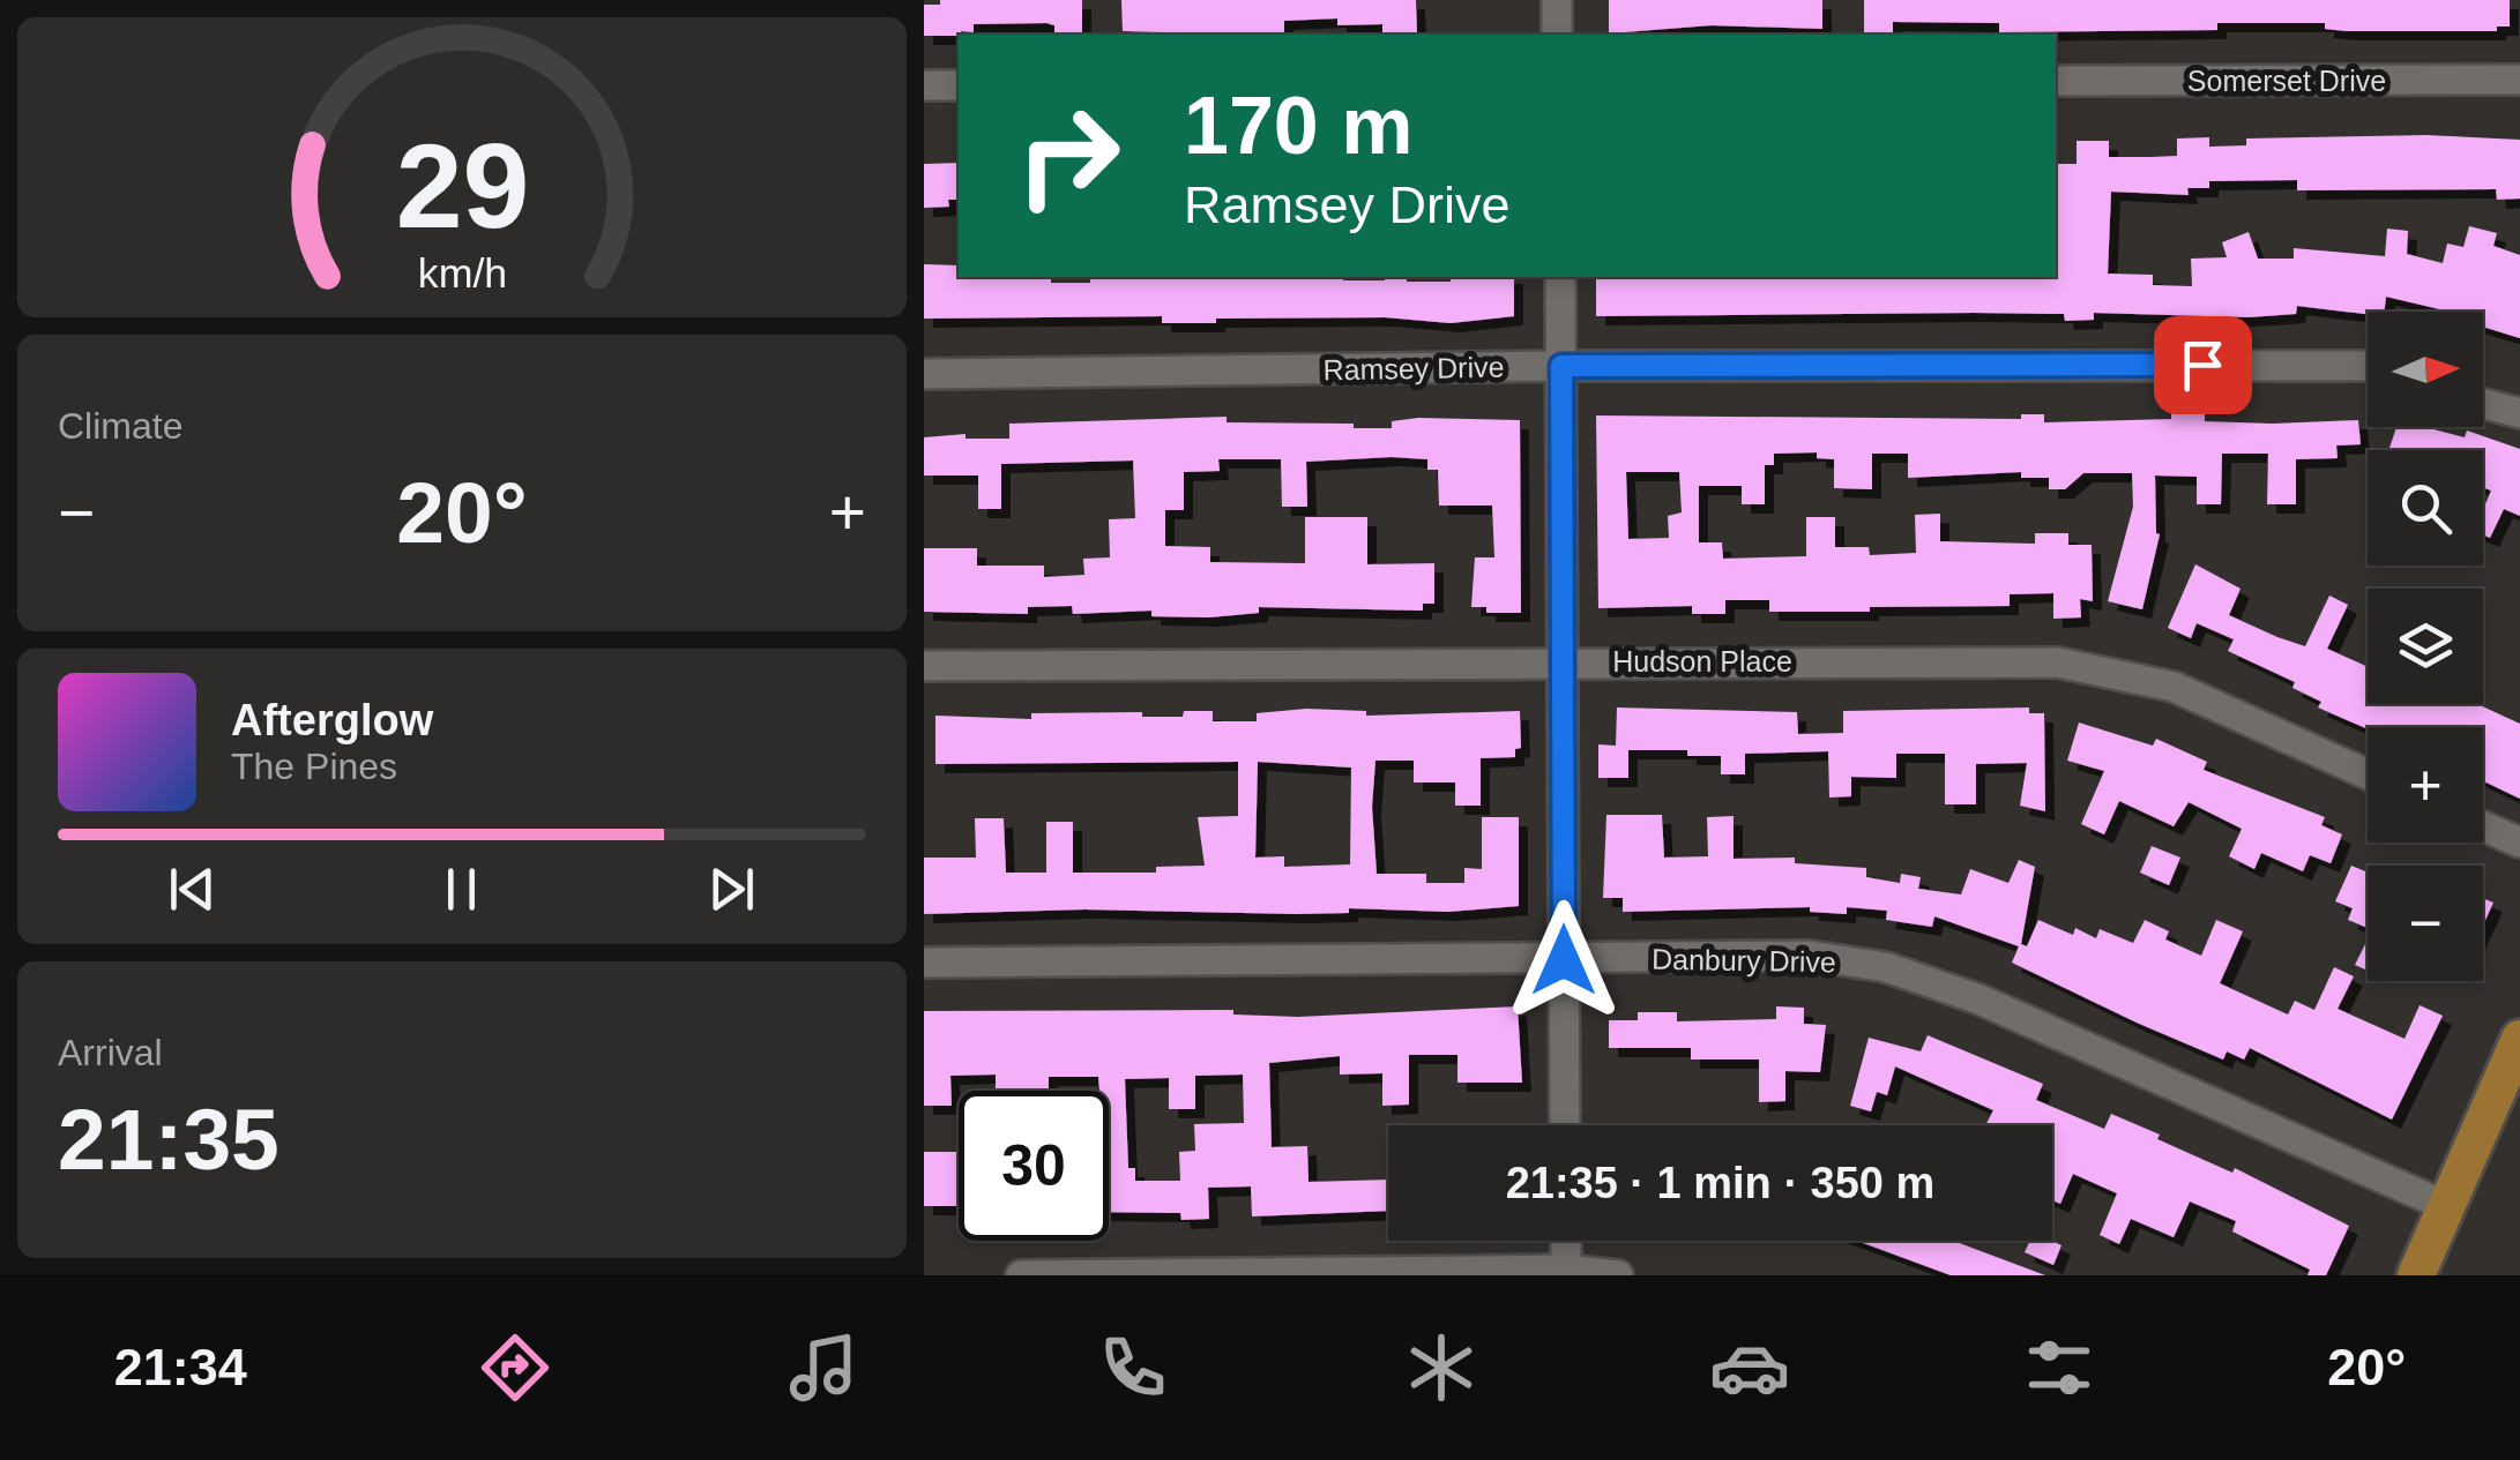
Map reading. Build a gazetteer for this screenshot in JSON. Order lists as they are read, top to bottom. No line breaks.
{"streets":{"street":["Somerset Drive","Ramsey Drive","Hudson Place","Danbury Drive"]},"north":"right","page":{"turn":["170 m","Ramsey Drive"],"map_buttons":["+","−"],"tile":["Climate",["Arrival","21:35"]],"heat":["−","20°","+"],"song":["Afterglow","The Pines"],"limit":"30","trip":"21:35 · 1 min · 350 m","tabs":["21:34","20°"],"gauge":["29","km/h"]}}
